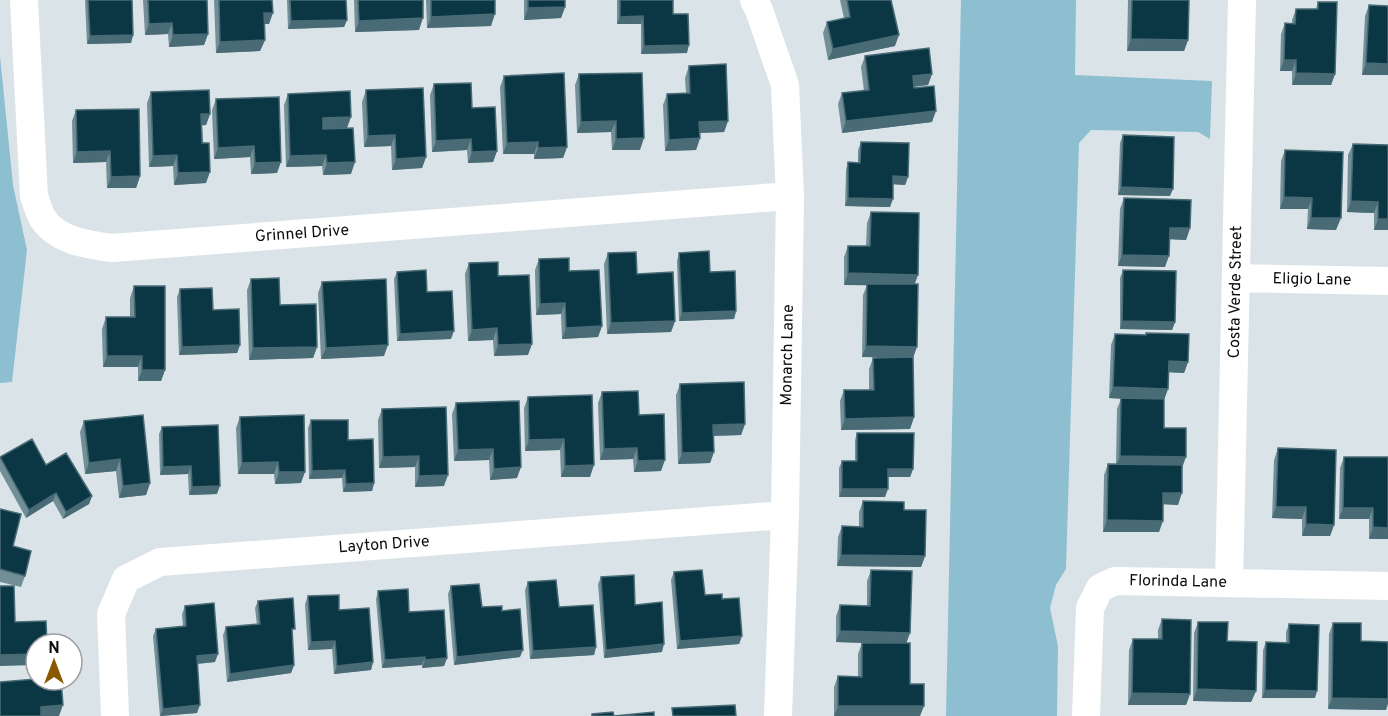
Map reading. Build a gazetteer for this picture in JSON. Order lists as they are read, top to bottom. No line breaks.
{"streets":{"street":["Grinnel Drive","Eligio Lane","Costa Verde Street","Monarch Lane","Layton Drive","Florinda Lane"]},"crossings":[["Grinnel Drive","Monarch Lane"],["Eligio Lane","Costa Verde Street"],["Costa Verde Street","Florinda Lane"],["Monarch Lane","Layton Drive"]],"north":"top"}
